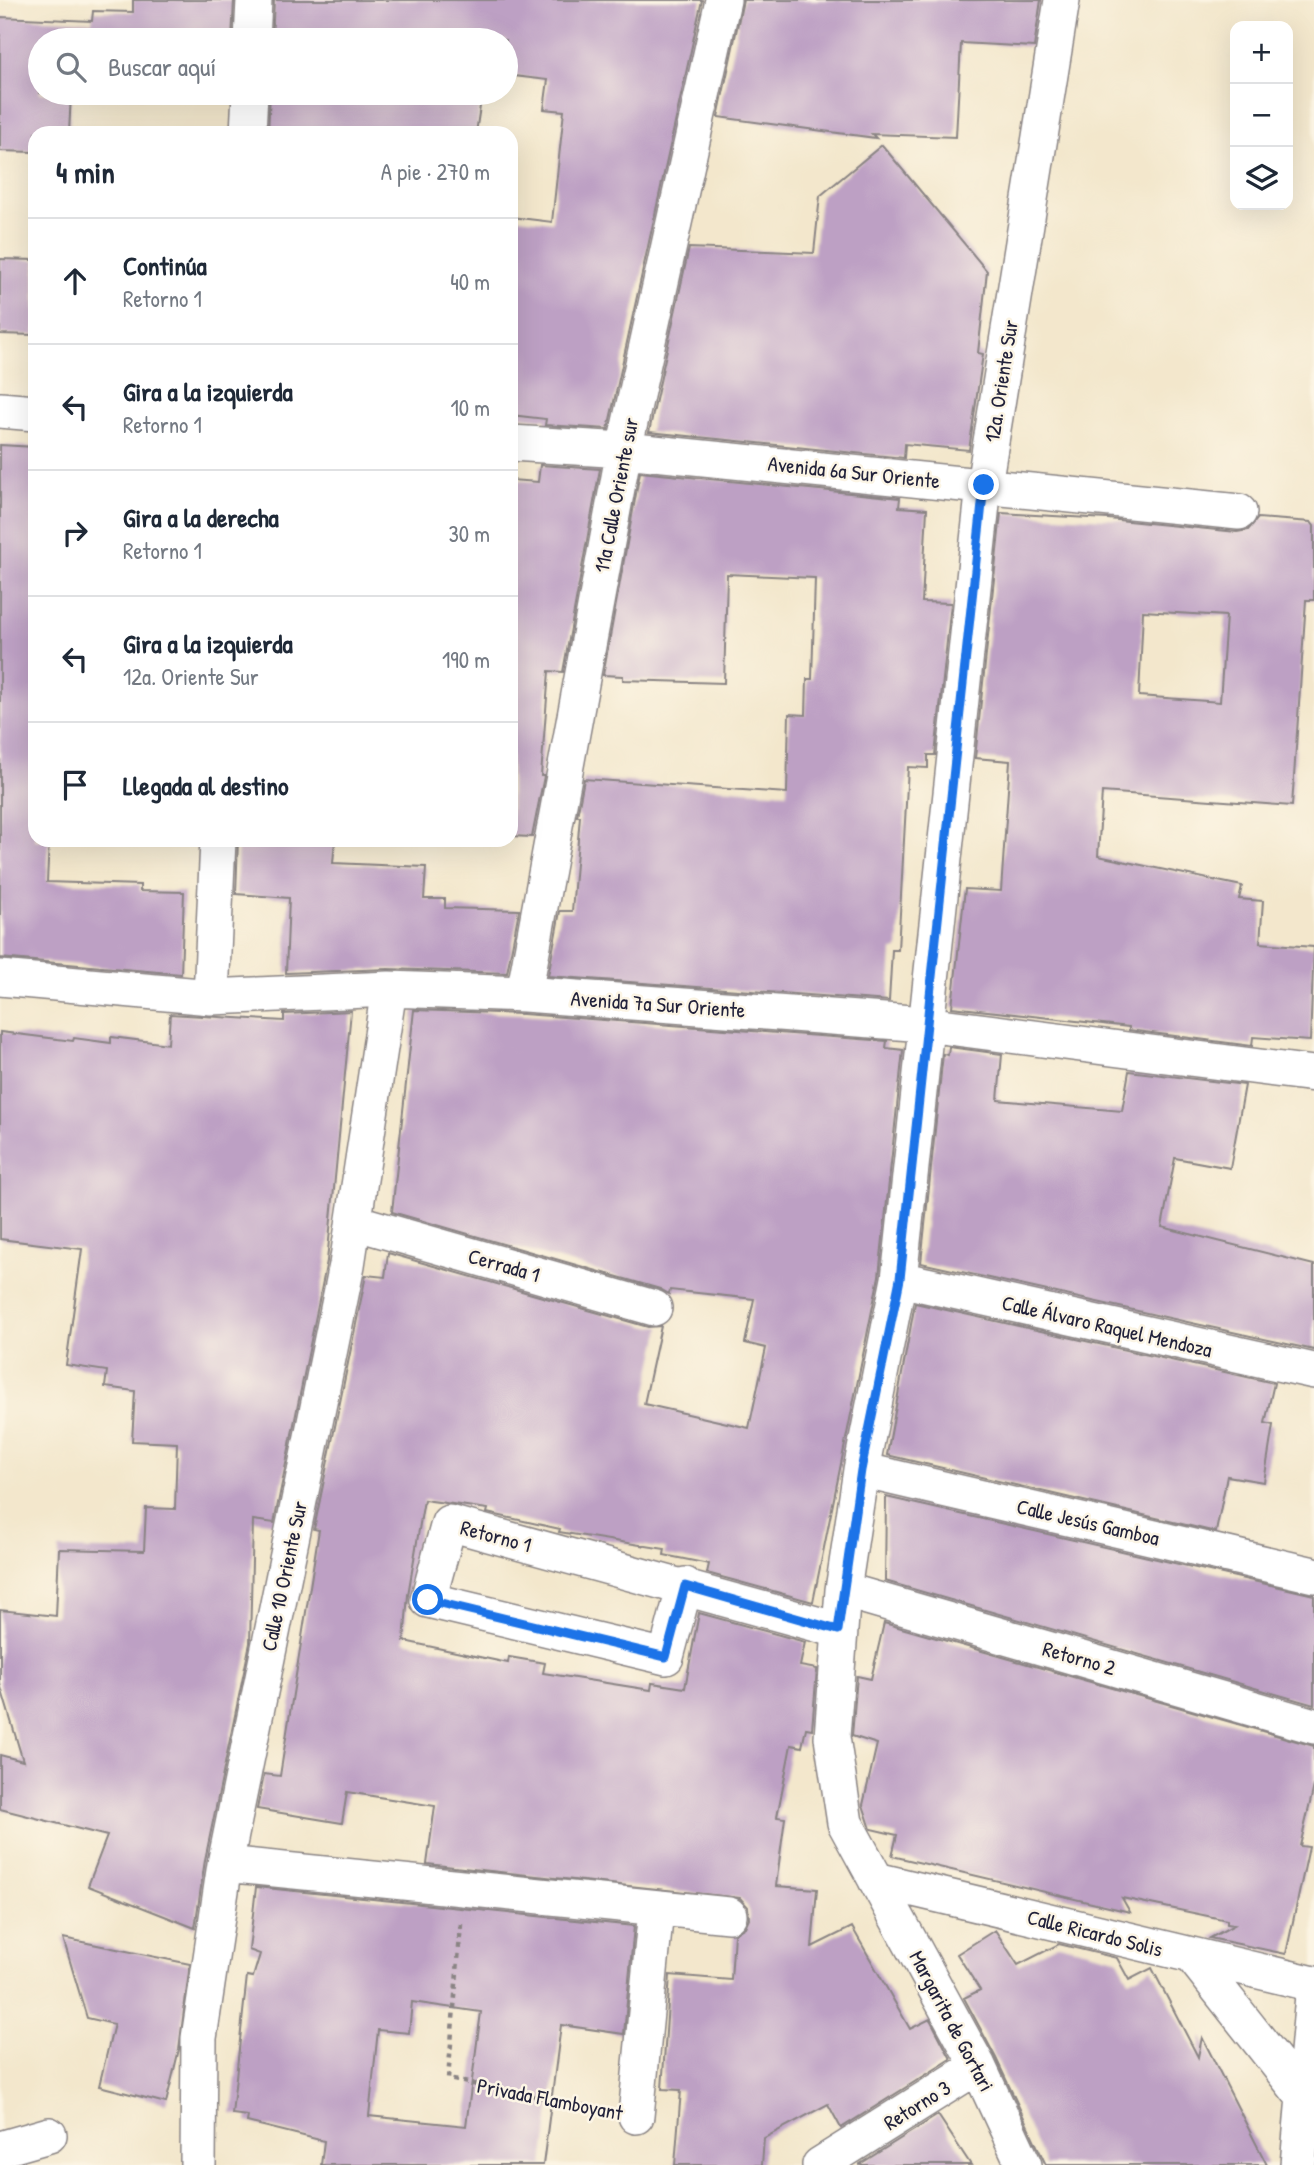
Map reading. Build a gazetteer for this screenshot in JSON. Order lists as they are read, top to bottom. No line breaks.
{"streets":{"street":["12a. Oriente Sur","Avenida 6a Sur Oriente","11a Calle Oriente sur","Avenida 7a Sur Oriente","Cerrada 1","Calle Álvaro Raquel Mendoza","Calle Jesús Gamboa","Retorno 1","Calle 10 Oriente Sur","Retorno 2","Calle Ricardo Solis","Margarita de Gortari","Privada Flamboyant","Retorno 3"]},"crossings":[["12a. Oriente Sur","Avenida 6a Sur Oriente"],["12a. Oriente Sur","Avenida 7a Sur Oriente"],["12a. Oriente Sur","Calle Álvaro Raquel Mendoza"],["12a. Oriente Sur","Calle Jesús Gamboa"],["12a. Oriente Sur","Retorno 1"],["12a. Oriente Sur","Retorno 2"],["12a. Oriente Sur","Calle Ricardo Solis"],["12a. Oriente Sur","Margarita de Gortari"],["Avenida 6a Sur Oriente","11a Calle Oriente sur"],["11a Calle Oriente sur","Avenida 7a Sur Oriente"],["Avenida 7a Sur Oriente","Calle 10 Oriente Sur"],["Cerrada 1","Calle 10 Oriente Sur"],["Calle Ricardo Solis","Margarita de Gortari"],["Margarita de Gortari","Retorno 3"]],"page":{"map_buttons":["+","−"],"search":"Buscar aquí","heading":["4 min","A pie · 270 m"],"list":[["Continúa","Retorno 1","40 m"],["Gira a la izquierda","Retorno 1","10 m"],["Gira a la derecha","Retorno 1","30 m"],["Gira a la izquierda","12a. Oriente Sur","190 m"],"Llegada al destino"]}}
